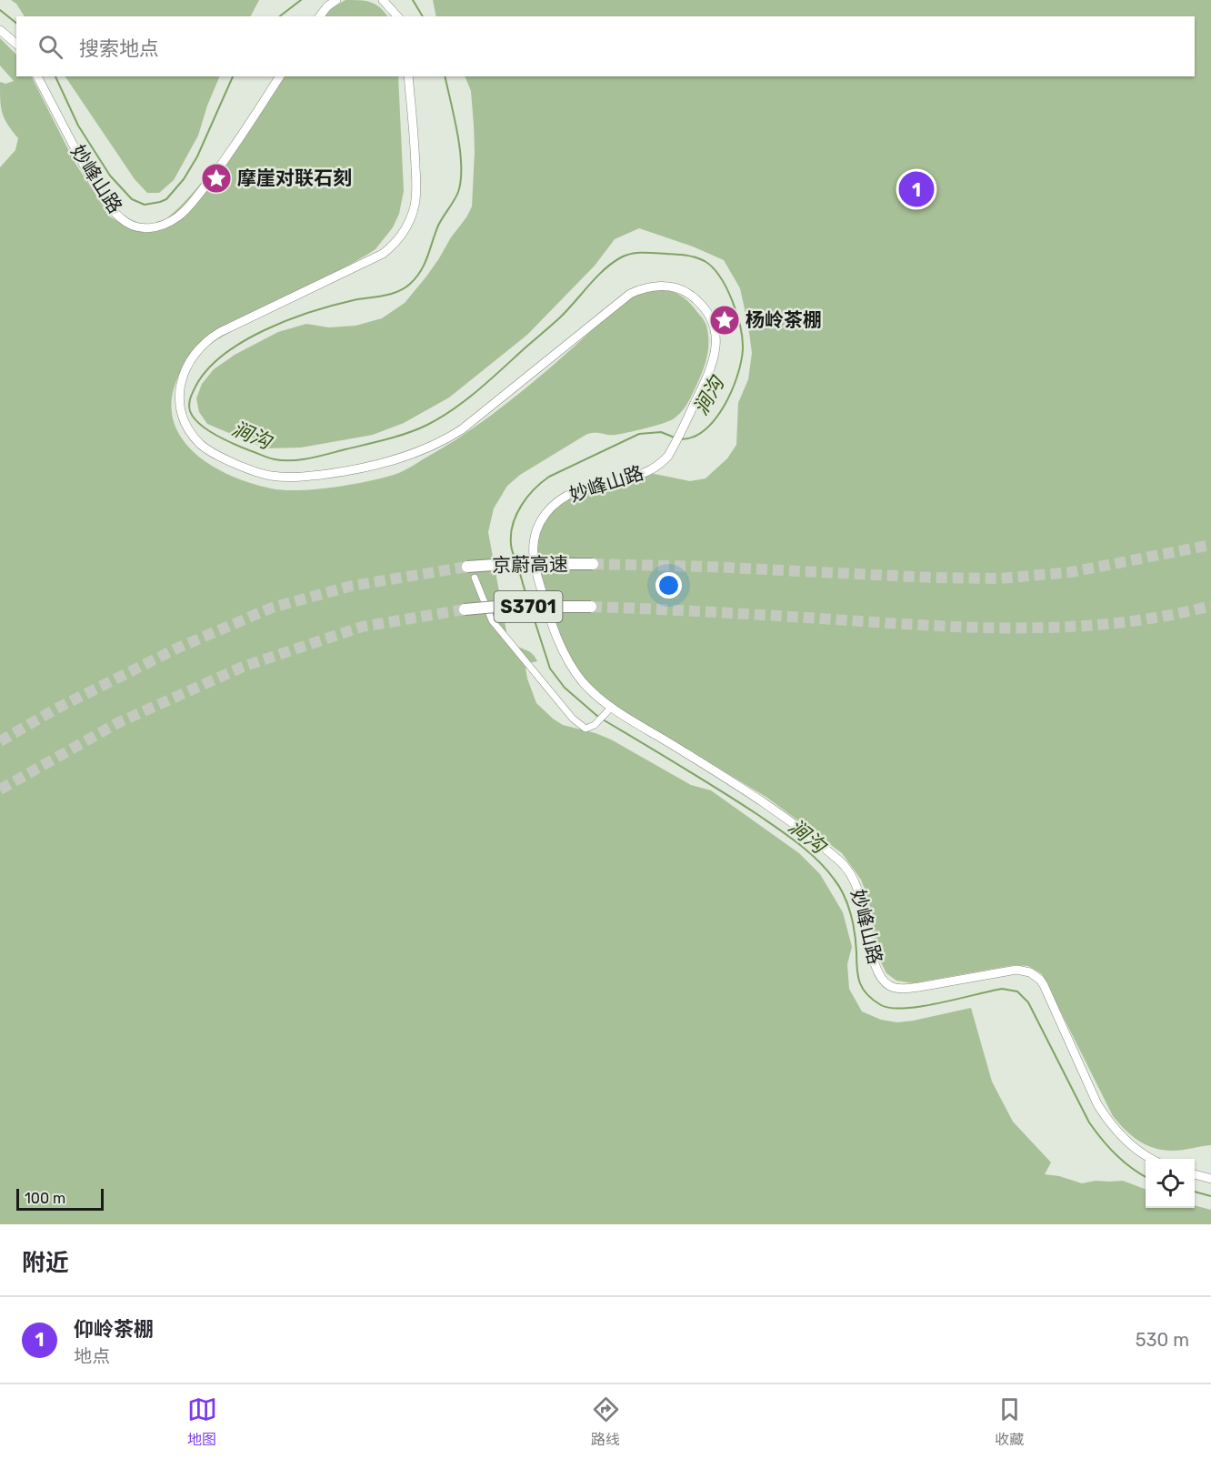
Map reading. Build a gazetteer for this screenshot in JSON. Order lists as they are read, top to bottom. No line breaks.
{"streets":{"highway":["京蔚高速","S3701"],"street":["妙峰山路"]},"water":["涧沟"],"places":{"place":["摩崖对联石刻","杨岭茶棚"]},"scale_bar":"100 m","page":{"search":"搜索地点","pins":"1","scale":"100 m","heading":"附近","list":[{"mark":"1","name":"仰岭茶棚","note":"地点","value":"530 m"}],"nav":["地图","路线","收藏"]}}
